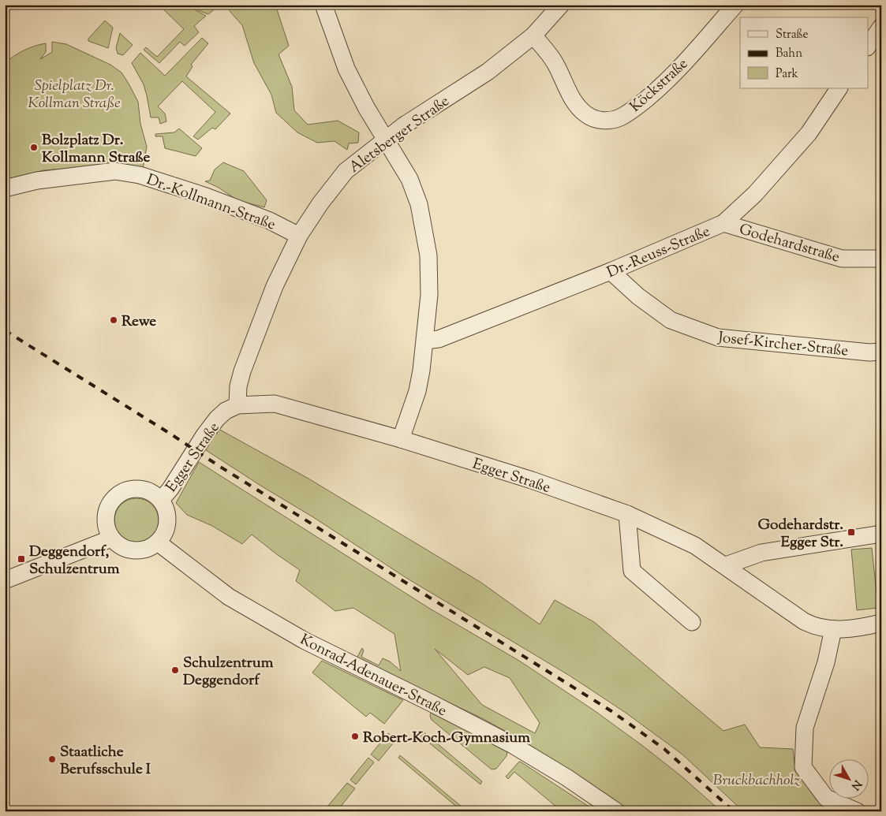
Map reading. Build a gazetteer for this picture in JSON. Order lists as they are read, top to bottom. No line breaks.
{"streets":{"street":["Köckstraße","Aletsberger Straße","Dr.-Kollmann-Straße","Godehardstraße","Dr.-Reuss-Straße","Josef-Kircher-Straße","Egger Straße","Konrad-Adenauer-Straße"]},"crossings":[["Köckstraße","Aletsberger Straße"],["Aletsberger Straße","Dr.-Kollmann-Straße"],["Aletsberger Straße","Egger Straße"],["Godehardstraße","Dr.-Reuss-Straße"],["Dr.-Reuss-Straße","Josef-Kircher-Straße"],["Egger Straße","Konrad-Adenauer-Straße"]],"parks":["Spielplatz Dr. Kollman Straße","Bruckbachholz"],"places":{"other":["Bolzplatz Dr. Kollmann Straße","Rewe","Schulzentrum Deggendorf","Robert-Koch-Gymnasium","Staatliche Berufsschule I"],"transit":["Godehardstr. Egger Str.","Deggendorf, Schulzentrum"]},"legend":["Straße","Bahn","Park"],"north":"bottom right"}
